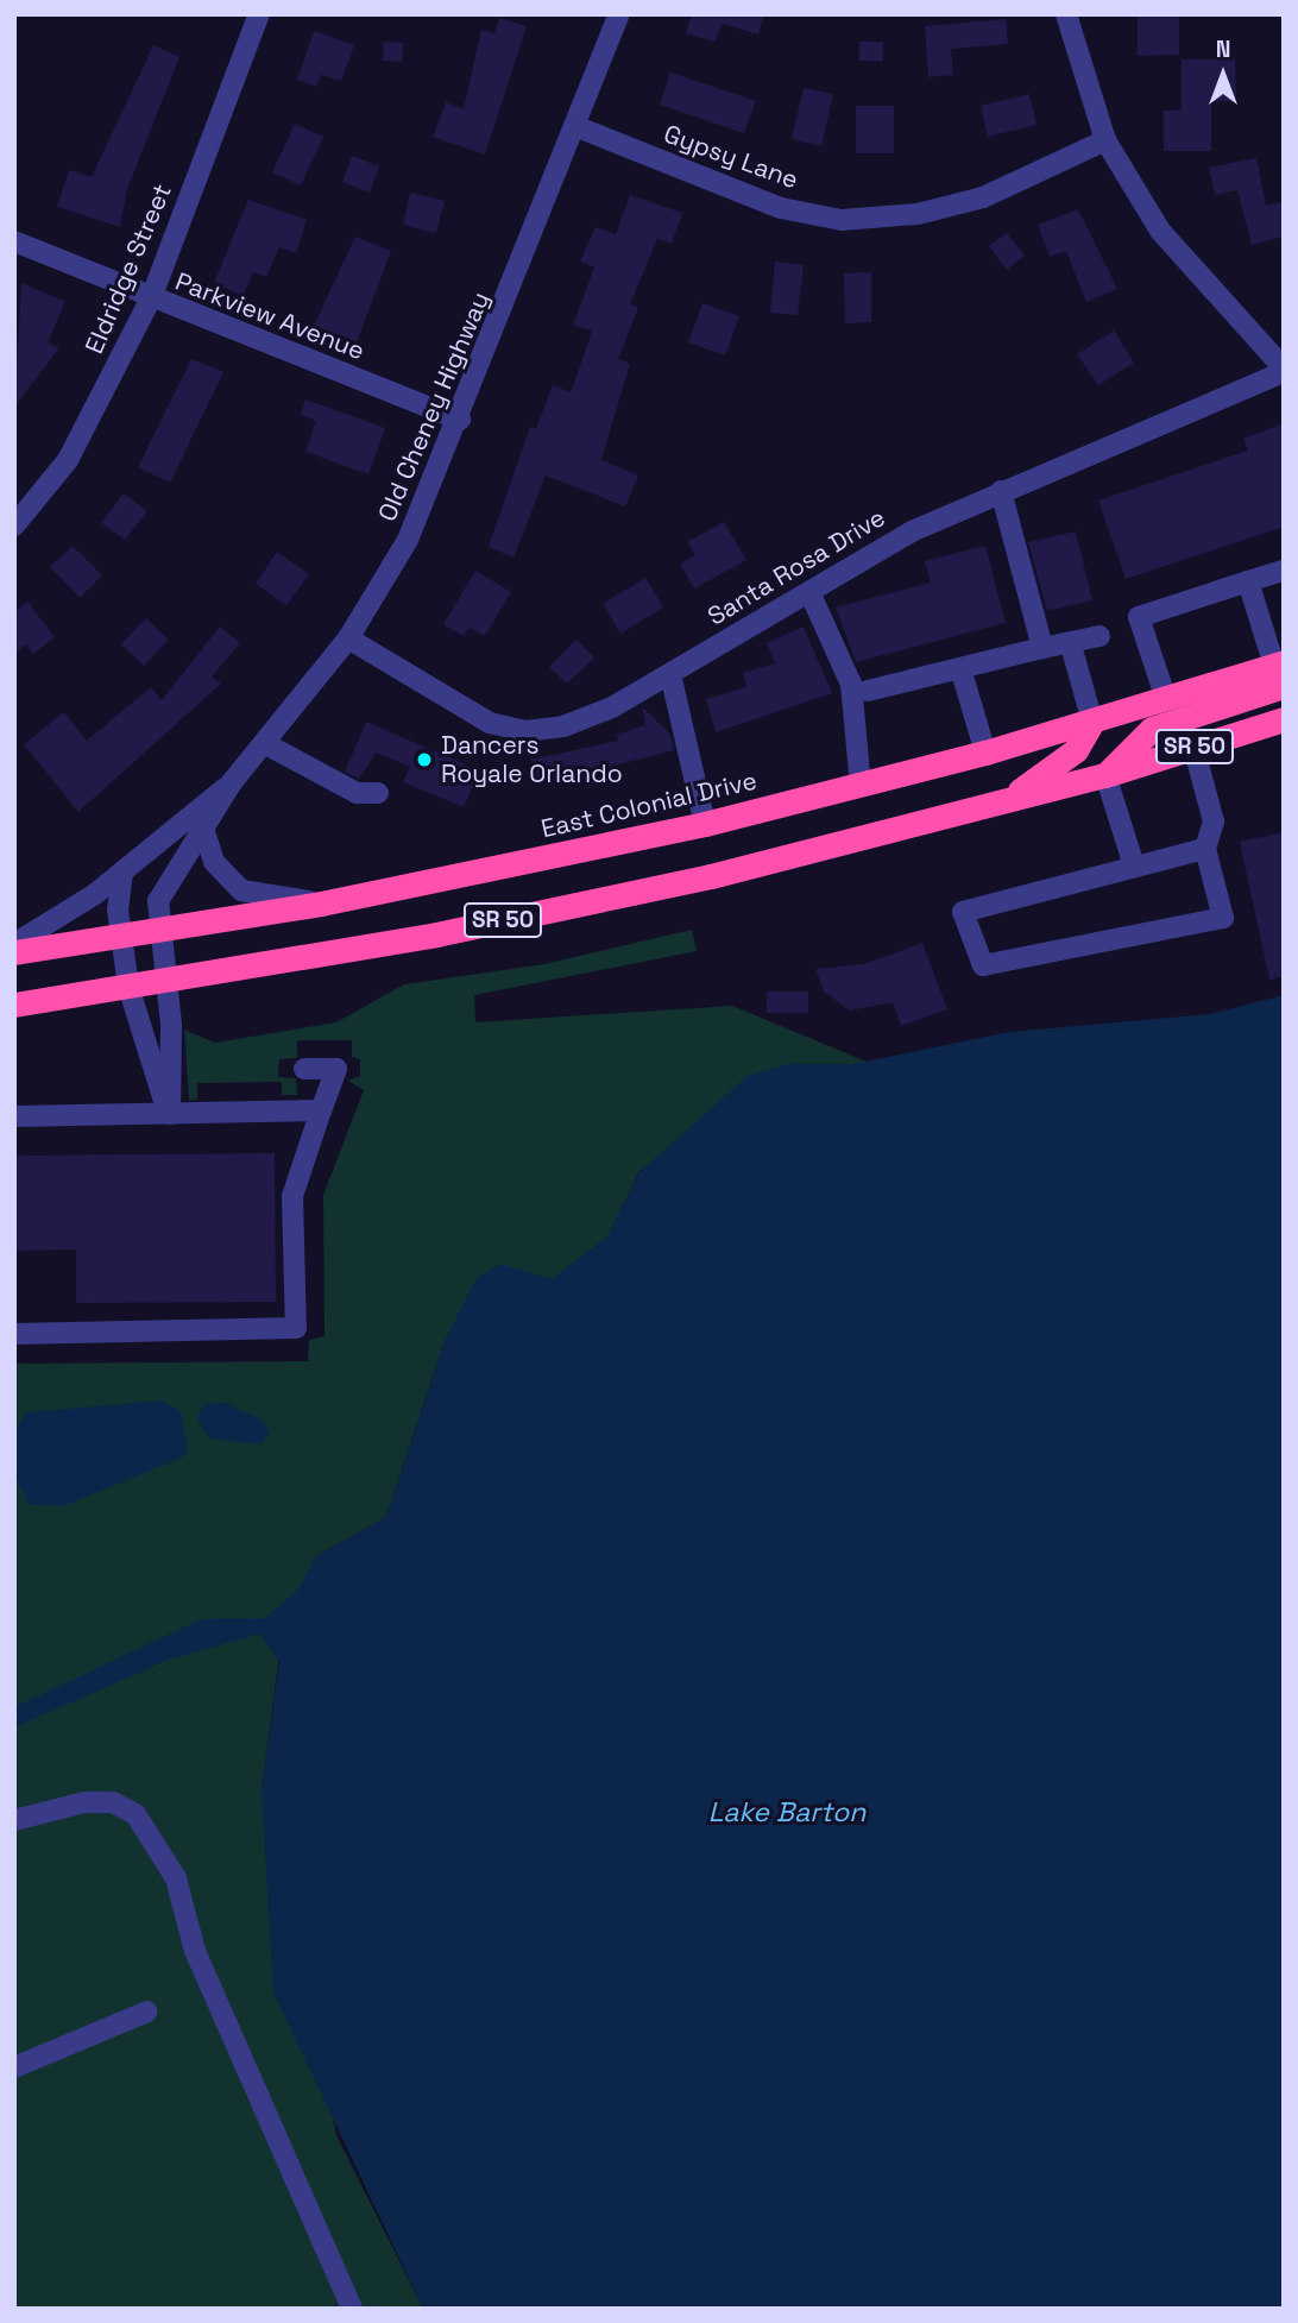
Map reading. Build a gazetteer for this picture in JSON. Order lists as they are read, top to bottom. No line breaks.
{"streets":{"highway":["SR 50","East Colonial Drive"],"street":["Gypsy Lane","Eldridge Street","Parkview Avenue","Old Cheney Highway","Santa Rosa Drive"]},"crossings":[["Gypsy Lane","Old Cheney Highway"],["Eldridge Street","Parkview Avenue"],["Parkview Avenue","Old Cheney Highway"],["Old Cheney Highway","Santa Rosa Drive"],["Old Cheney Highway","SR 50"],["Old Cheney Highway","East Colonial Drive"]],"water":["Lake Barton"],"places":["Dancers Royale Orlando"],"north":"top"}
